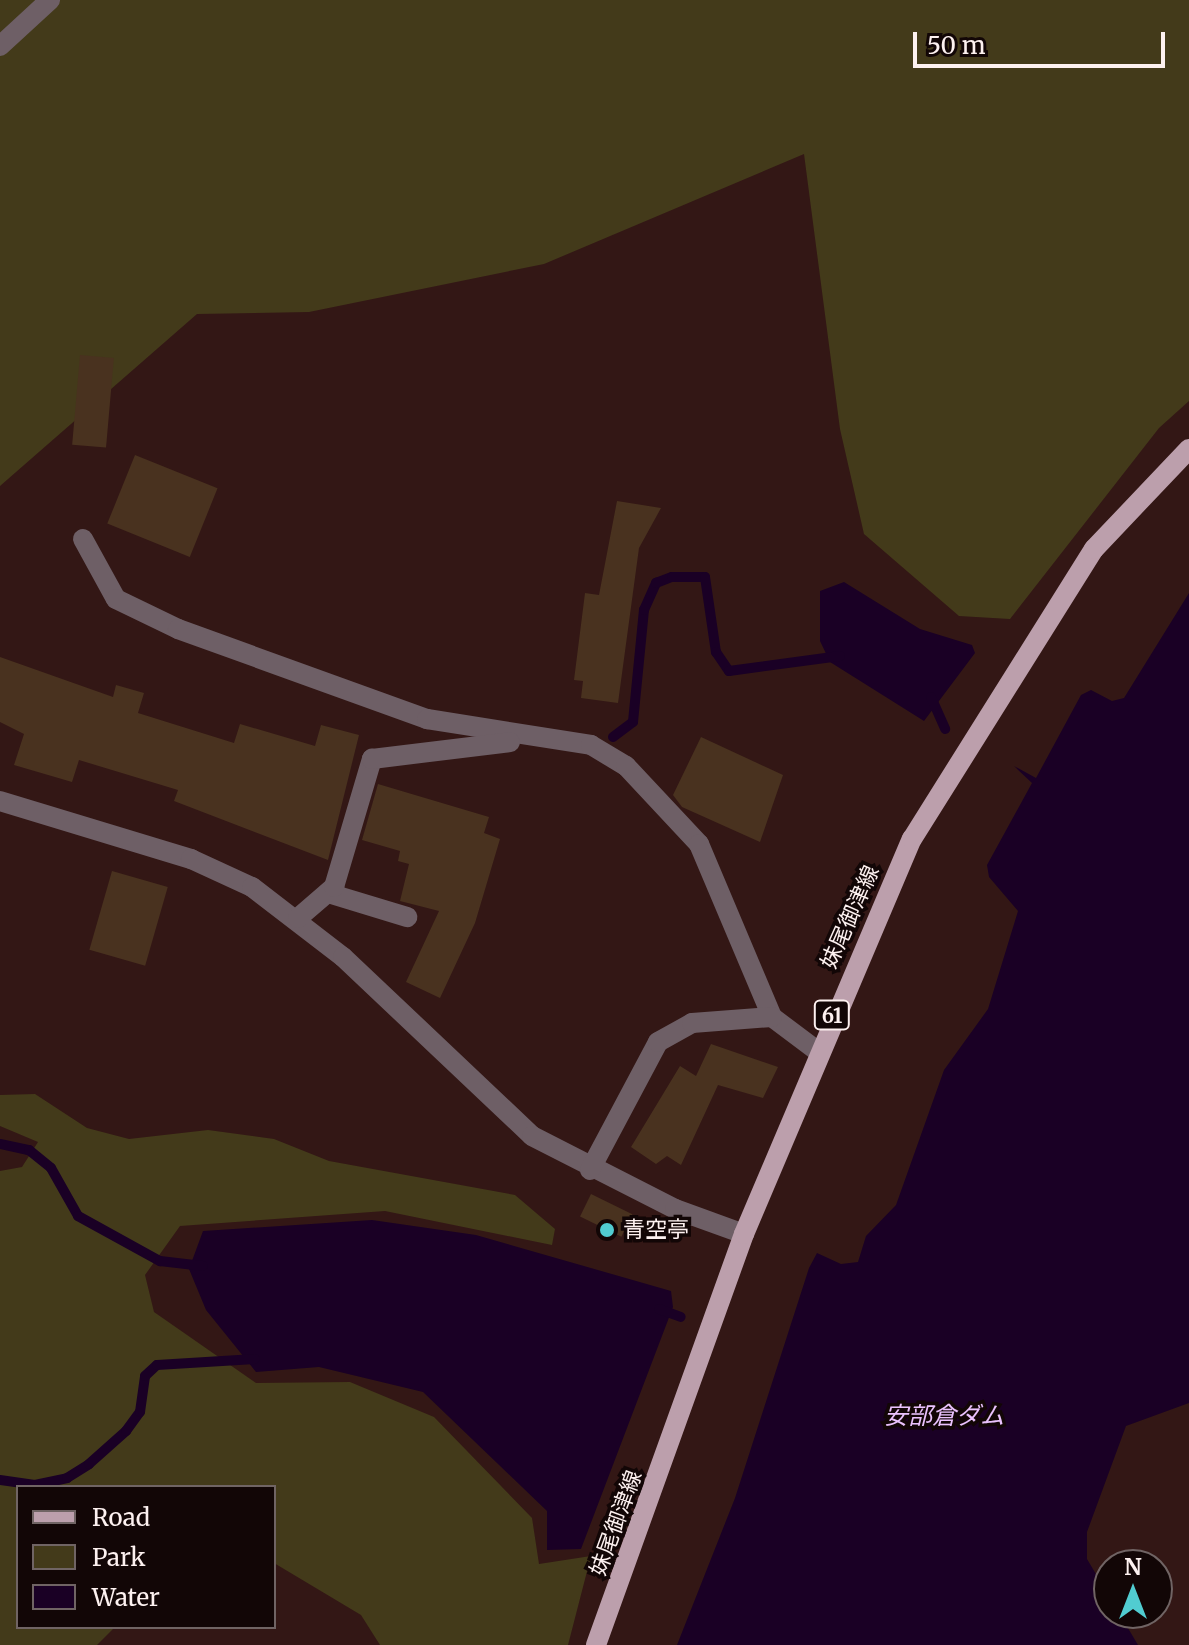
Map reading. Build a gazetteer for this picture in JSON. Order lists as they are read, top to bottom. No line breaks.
{"streets":{"main road":["妹尾御津線","61"]},"water":["安部倉ダム"],"places":["青空亭"],"legend":["Road","Park","Water"],"scale_bar":"50 m","north":"top"}
